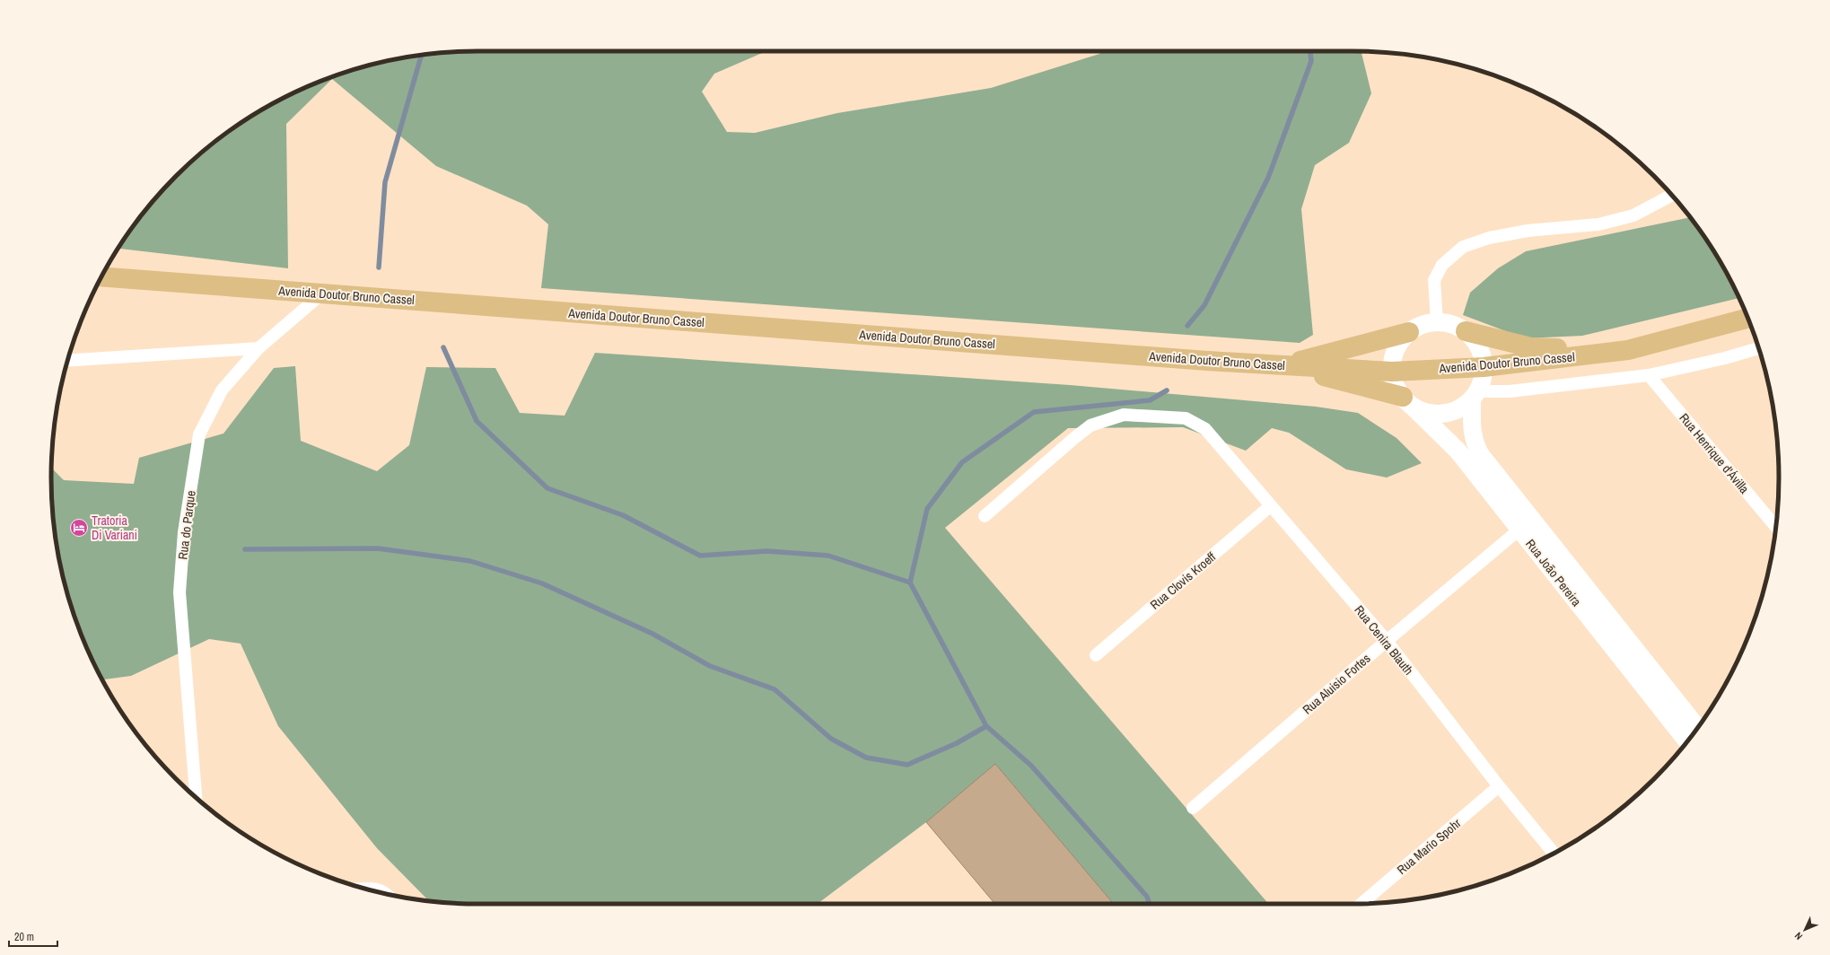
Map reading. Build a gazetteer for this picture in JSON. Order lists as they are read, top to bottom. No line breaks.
{"streets":{"main road":["Avenida Doutor Bruno Cassel"],"street":["Rua Henrique d'Ávilla","Rua do Parque","Rua João Pereira","Rua Clovis Kroeff","Rua Cenira Blauth","Rua Aluisio Fortes","Rua Mario Spohr"]},"crossings":[["Avenida Doutor Bruno Cassel","Rua do Parque"],["Avenida Doutor Bruno Cassel","Rua João Pereira"],["Rua João Pereira","Rua Aluisio Fortes"],["Rua Clovis Kroeff","Rua Cenira Blauth"],["Rua Cenira Blauth","Rua Aluisio Fortes"],["Rua Cenira Blauth","Rua Mario Spohr"]],"places":{"hotel":["Tratoria Di Variani"]},"scale_bar":"20 m","north":"bottom left"}
